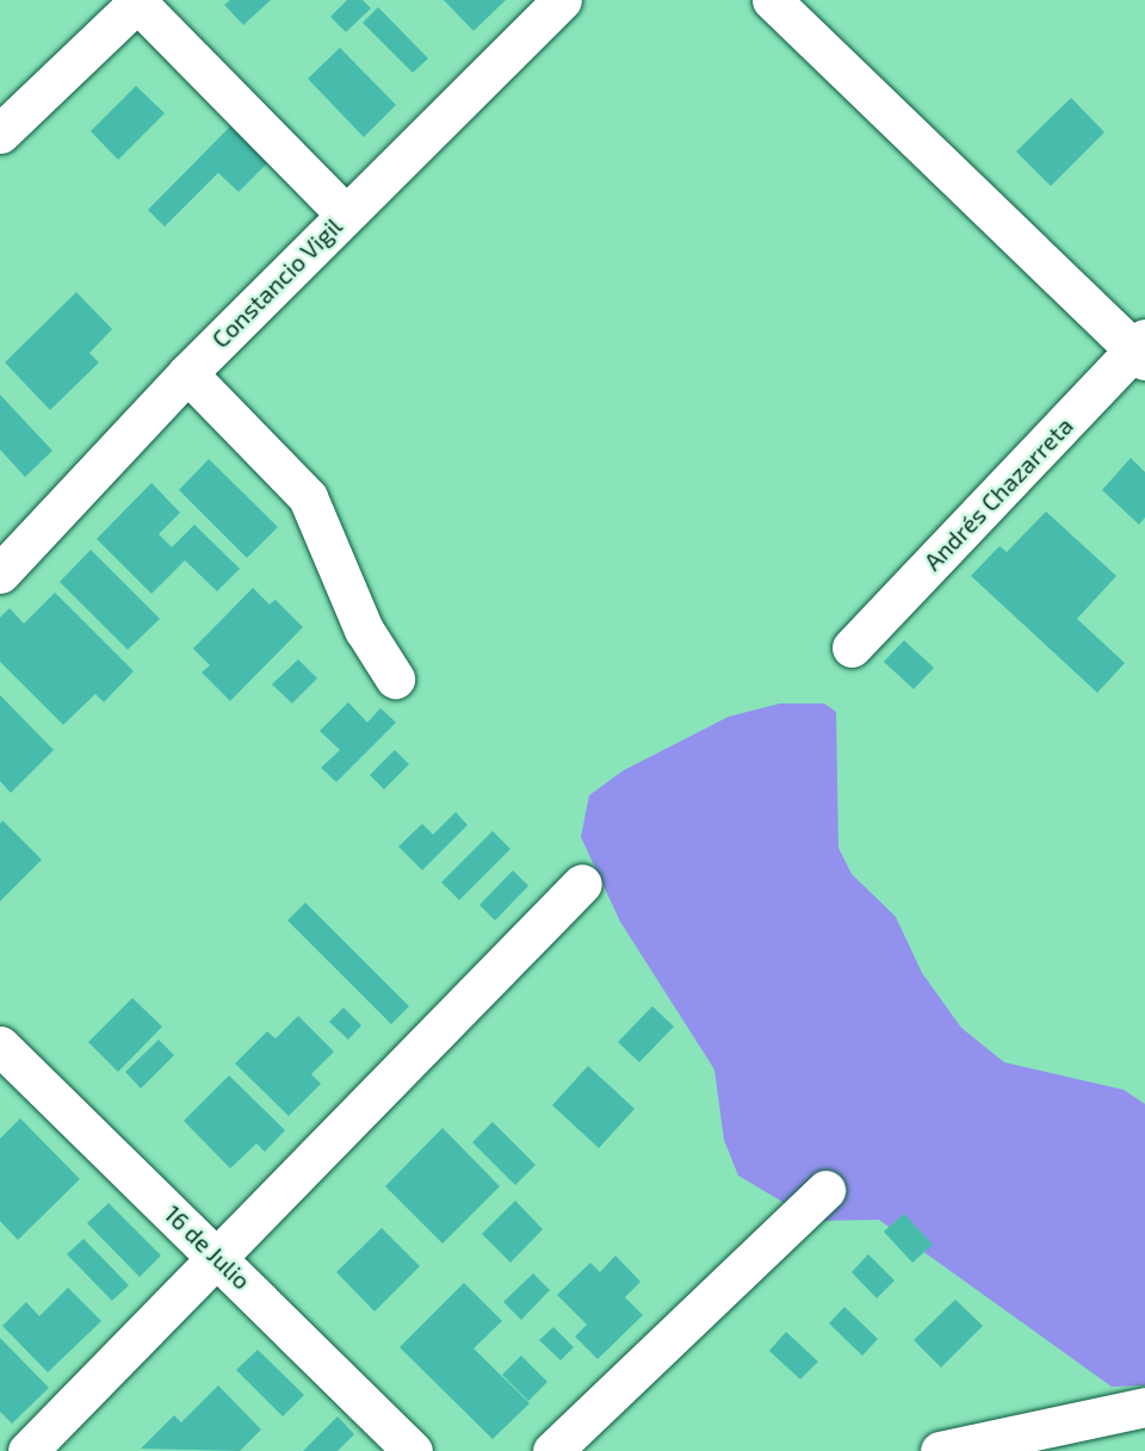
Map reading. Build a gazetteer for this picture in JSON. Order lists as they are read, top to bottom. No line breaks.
{"streets":{"street":["Constancio Vigil","Andrés Chazarreta","16 de Julio"]}}
